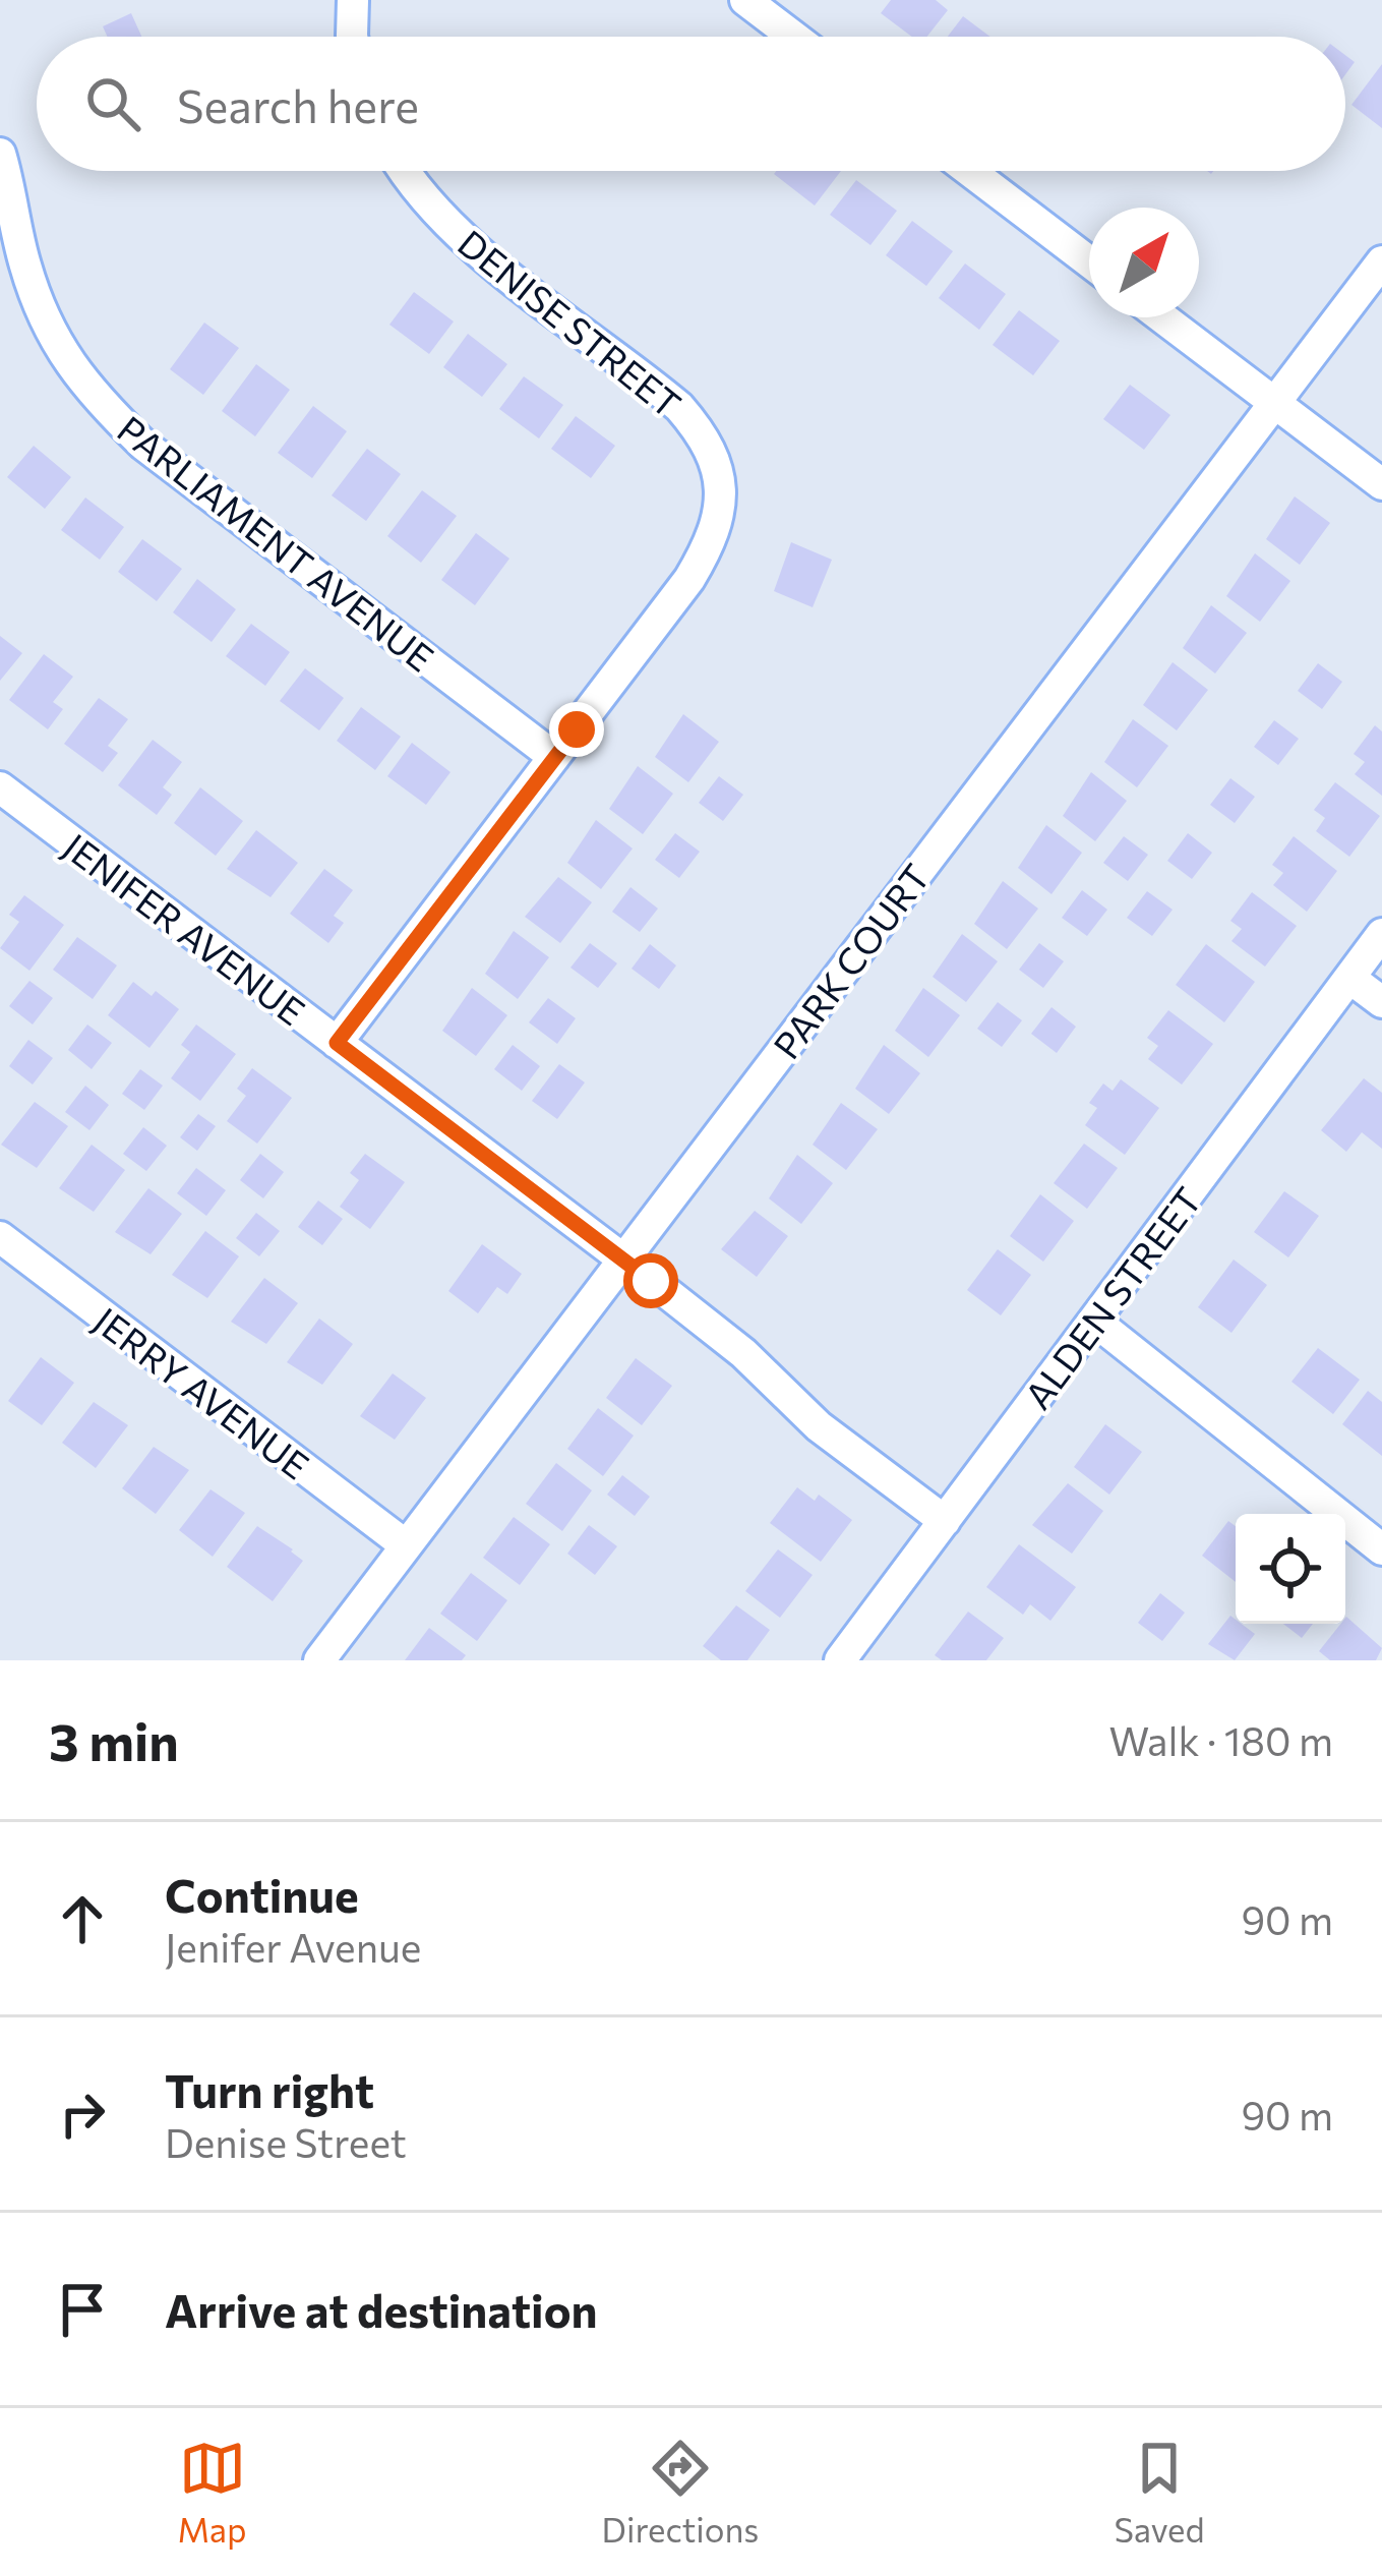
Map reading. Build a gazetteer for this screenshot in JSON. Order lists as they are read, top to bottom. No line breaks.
{"streets":{"street":["DENISE STREET","PARLIAMENT AVENUE","JENIFER AVENUE","PARK COURT","ALDEN STREET","JERRY AVENUE"]},"crossings":[["DENISE STREET","PARLIAMENT AVENUE"],["DENISE STREET","JENIFER AVENUE"],["JENIFER AVENUE","PARK COURT"],["JENIFER AVENUE","ALDEN STREET"],["PARK COURT","JERRY AVENUE"]],"north":"top right","page":{"search":"Search here","heading":["3 min","Walk · 180 m"],"list":[["Continue","Jenifer Avenue","90 m"],["Turn right","Denise Street","90 m"],"Arrive at destination"],"nav":["Map","Directions","Saved"]}}
